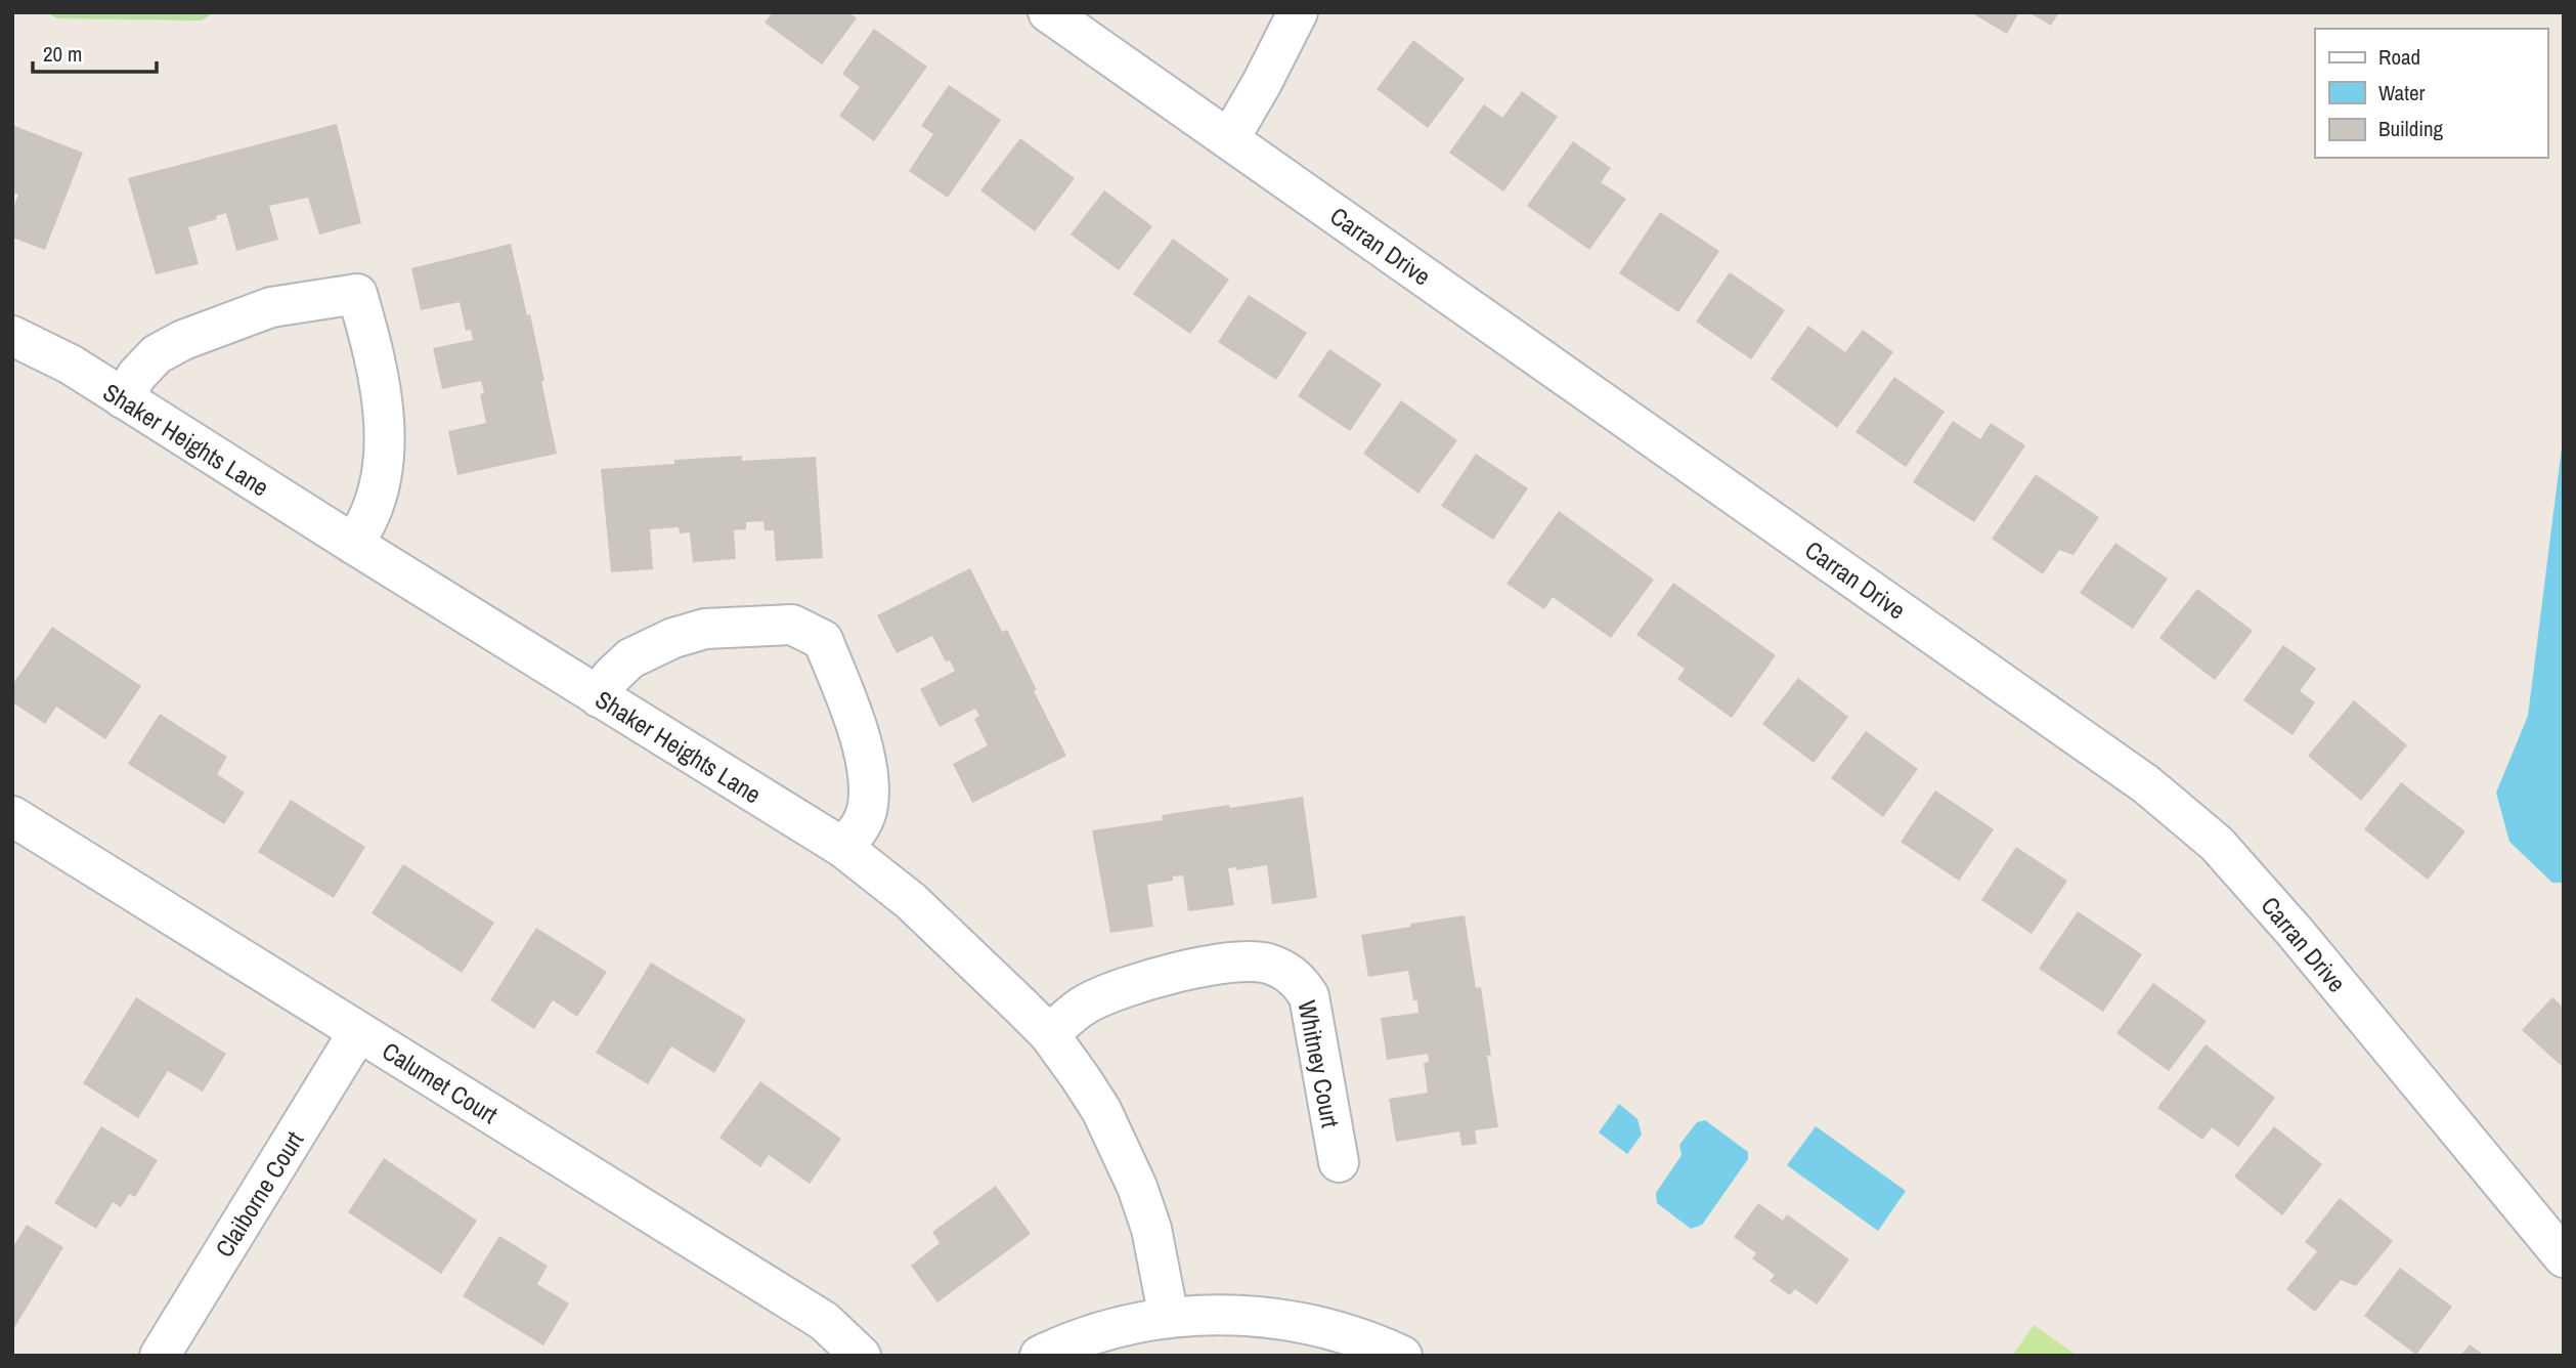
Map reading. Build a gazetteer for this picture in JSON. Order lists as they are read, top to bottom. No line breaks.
{"streets":{"street":["Carran Drive","Shaker Heights Lane","Whitney Court","Calumet Court","Claiborne Court"]},"crossings":[["Shaker Heights Lane","Whitney Court"],["Calumet Court","Claiborne Court"]],"legend":["Road","Water","Building"],"scale_bar":"20 m"}
